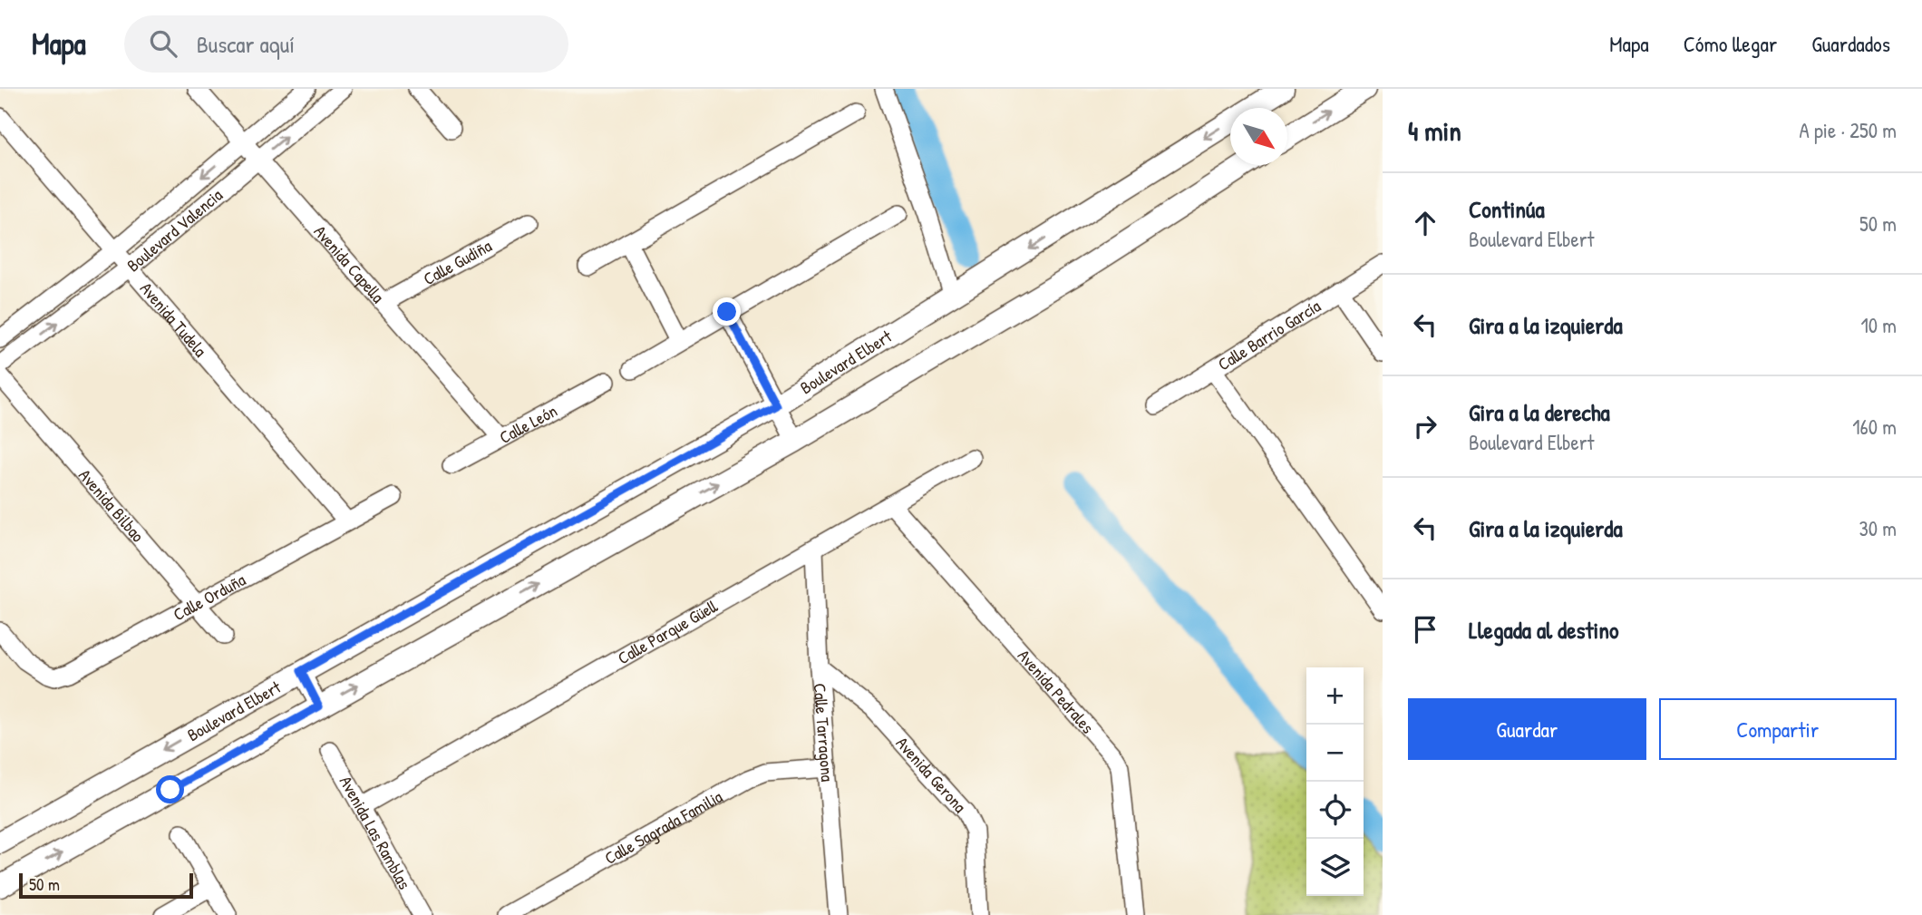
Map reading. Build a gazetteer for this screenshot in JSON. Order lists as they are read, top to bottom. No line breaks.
{"streets":{"street":["Boulevard Valencia","Avenida Capella","Calle Gudiña","Avenida Tudela","Calle Barrio García","Boulevard Elbert","Calle León","Avenida Bilbao","Calle Orduña","Calle Parque Güell","Avenida Pedrales","Calle Tarragona","Avenida Gerona","Calle Sagrada Familia","Avenida Las Ramblas"]},"crossings":[["Boulevard Valencia","Avenida Capella"],["Boulevard Valencia","Avenida Tudela"],["Avenida Capella","Calle Gudiña"],["Avenida Capella","Calle León"],["Avenida Tudela","Calle Orduña"],["Avenida Bilbao","Calle Orduña"],["Calle Parque Güell","Avenida Pedrales"],["Calle Parque Güell","Calle Tarragona"],["Calle Parque Güell","Avenida Las Ramblas"],["Calle Tarragona","Avenida Gerona"],["Calle Tarragona","Calle Sagrada Familia"]],"scale_bar":"50 m","north":"bottom right","page":{"header":"Mapa","search":"Buscar aquí","nav":["Mapa","Cómo llegar","Guardados"],"heading":["4 min","A pie · 250 m"],"list":[["Continúa","Boulevard Elbert","50 m"],["Gira a la izquierda","10 m"],["Gira a la derecha","Boulevard Elbert","160 m"],["Gira a la izquierda","30 m"],"Llegada al destino"],"map_buttons":["+","−"],"buttons":["Guardar","Compartir"],"scale":"50 m"}}
